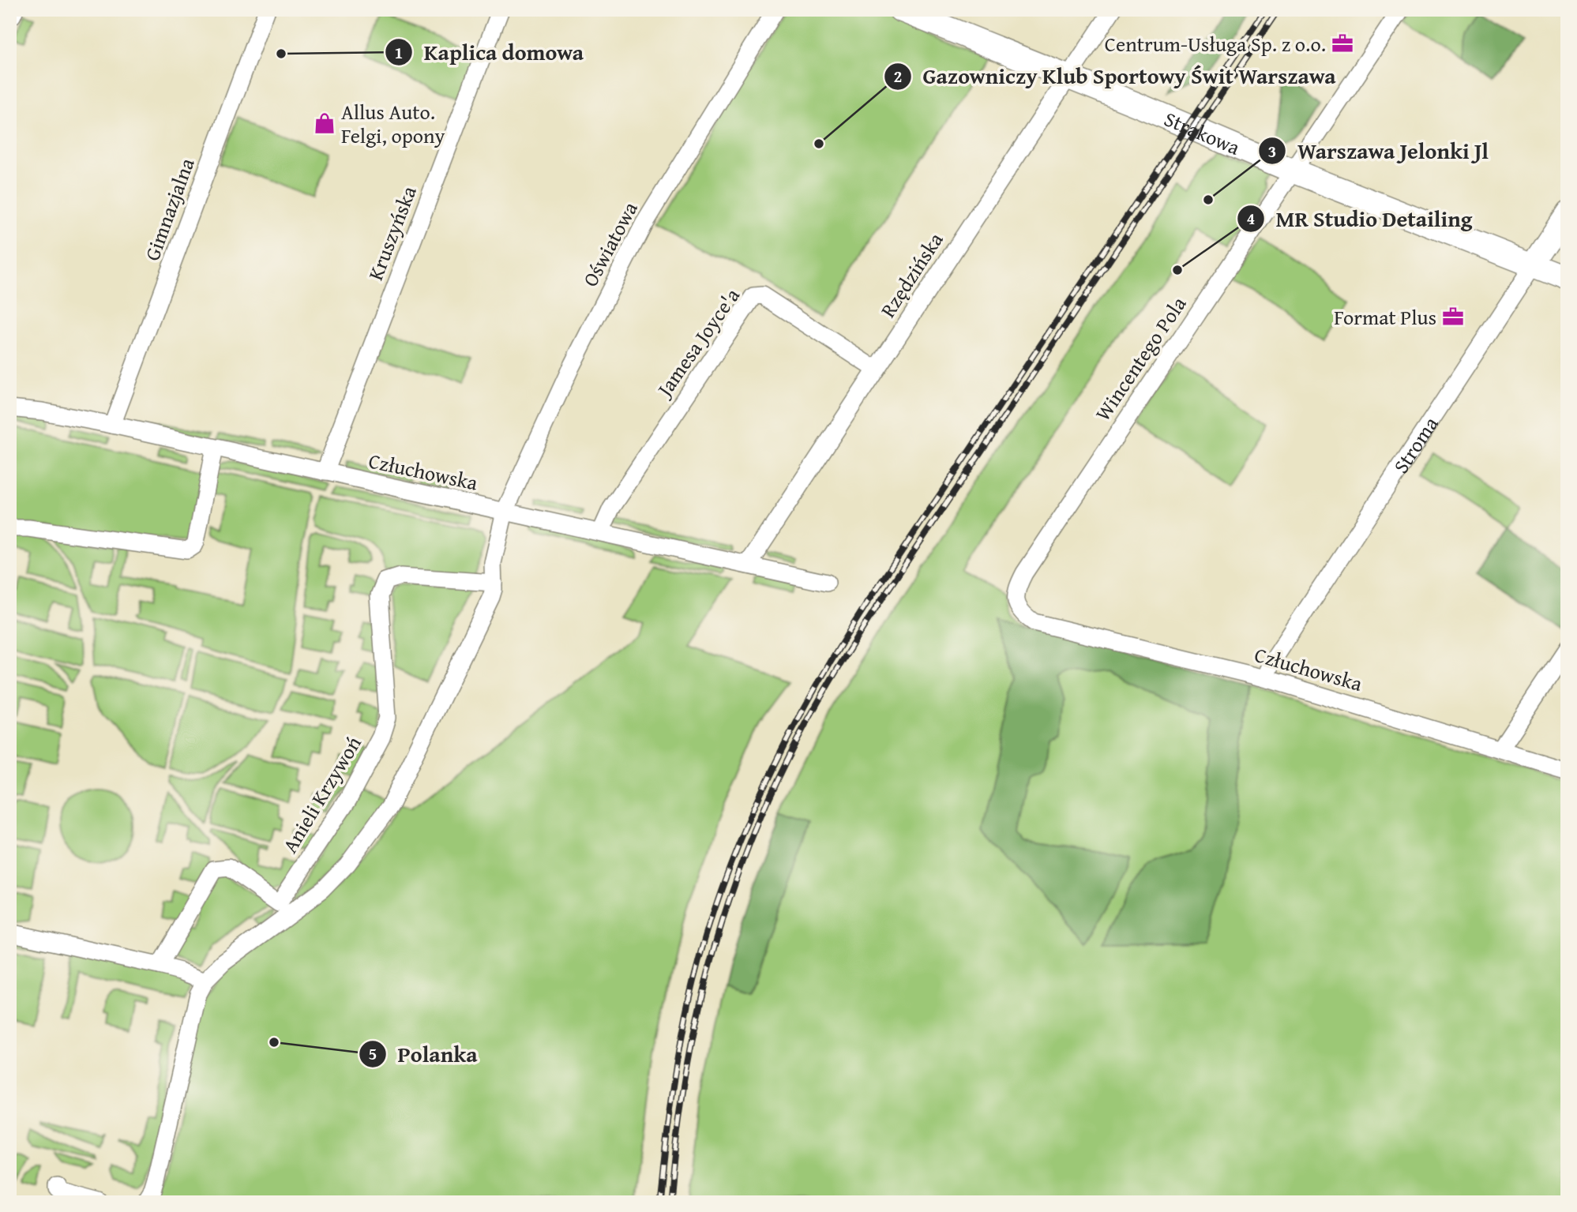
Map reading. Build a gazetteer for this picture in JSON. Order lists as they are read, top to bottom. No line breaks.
{"streets":{"street":["Strąkowa","Gimnazjalna","Kruszyńska","Oświatowa","Rzędzińska","Jamesa Joyce'a","Wincentego Pola","Stroma","Człuchowska","Anieli Krzywoń"]},"crossings":[["Strąkowa","Rzędzińska"],["Strąkowa","Wincentego Pola"],["Strąkowa","Stroma"],["Gimnazjalna","Człuchowska"],["Kruszyńska","Człuchowska"],["Oświatowa","Człuchowska"],["Oświatowa","Anieli Krzywoń"],["Rzędzińska","Jamesa Joyce'a"],["Rzędzińska","Człuchowska"],["Jamesa Joyce'a","Człuchowska"],["Wincentego Pola","Człuchowska"],["Stroma","Człuchowska"],["Człuchowska","Anieli Krzywoń"]],"places":{"office":["Centrum-Usługa Sp. z o.o.","Format Plus"],"other":["Kaplica domowa","Gazowniczy Klub Sportowy Świt Warszawa","Warszawa Jelonki Jl","MR Studio Detailing","Polanka"],"shop":["Allus Auto. Felgi, opony"]}}
